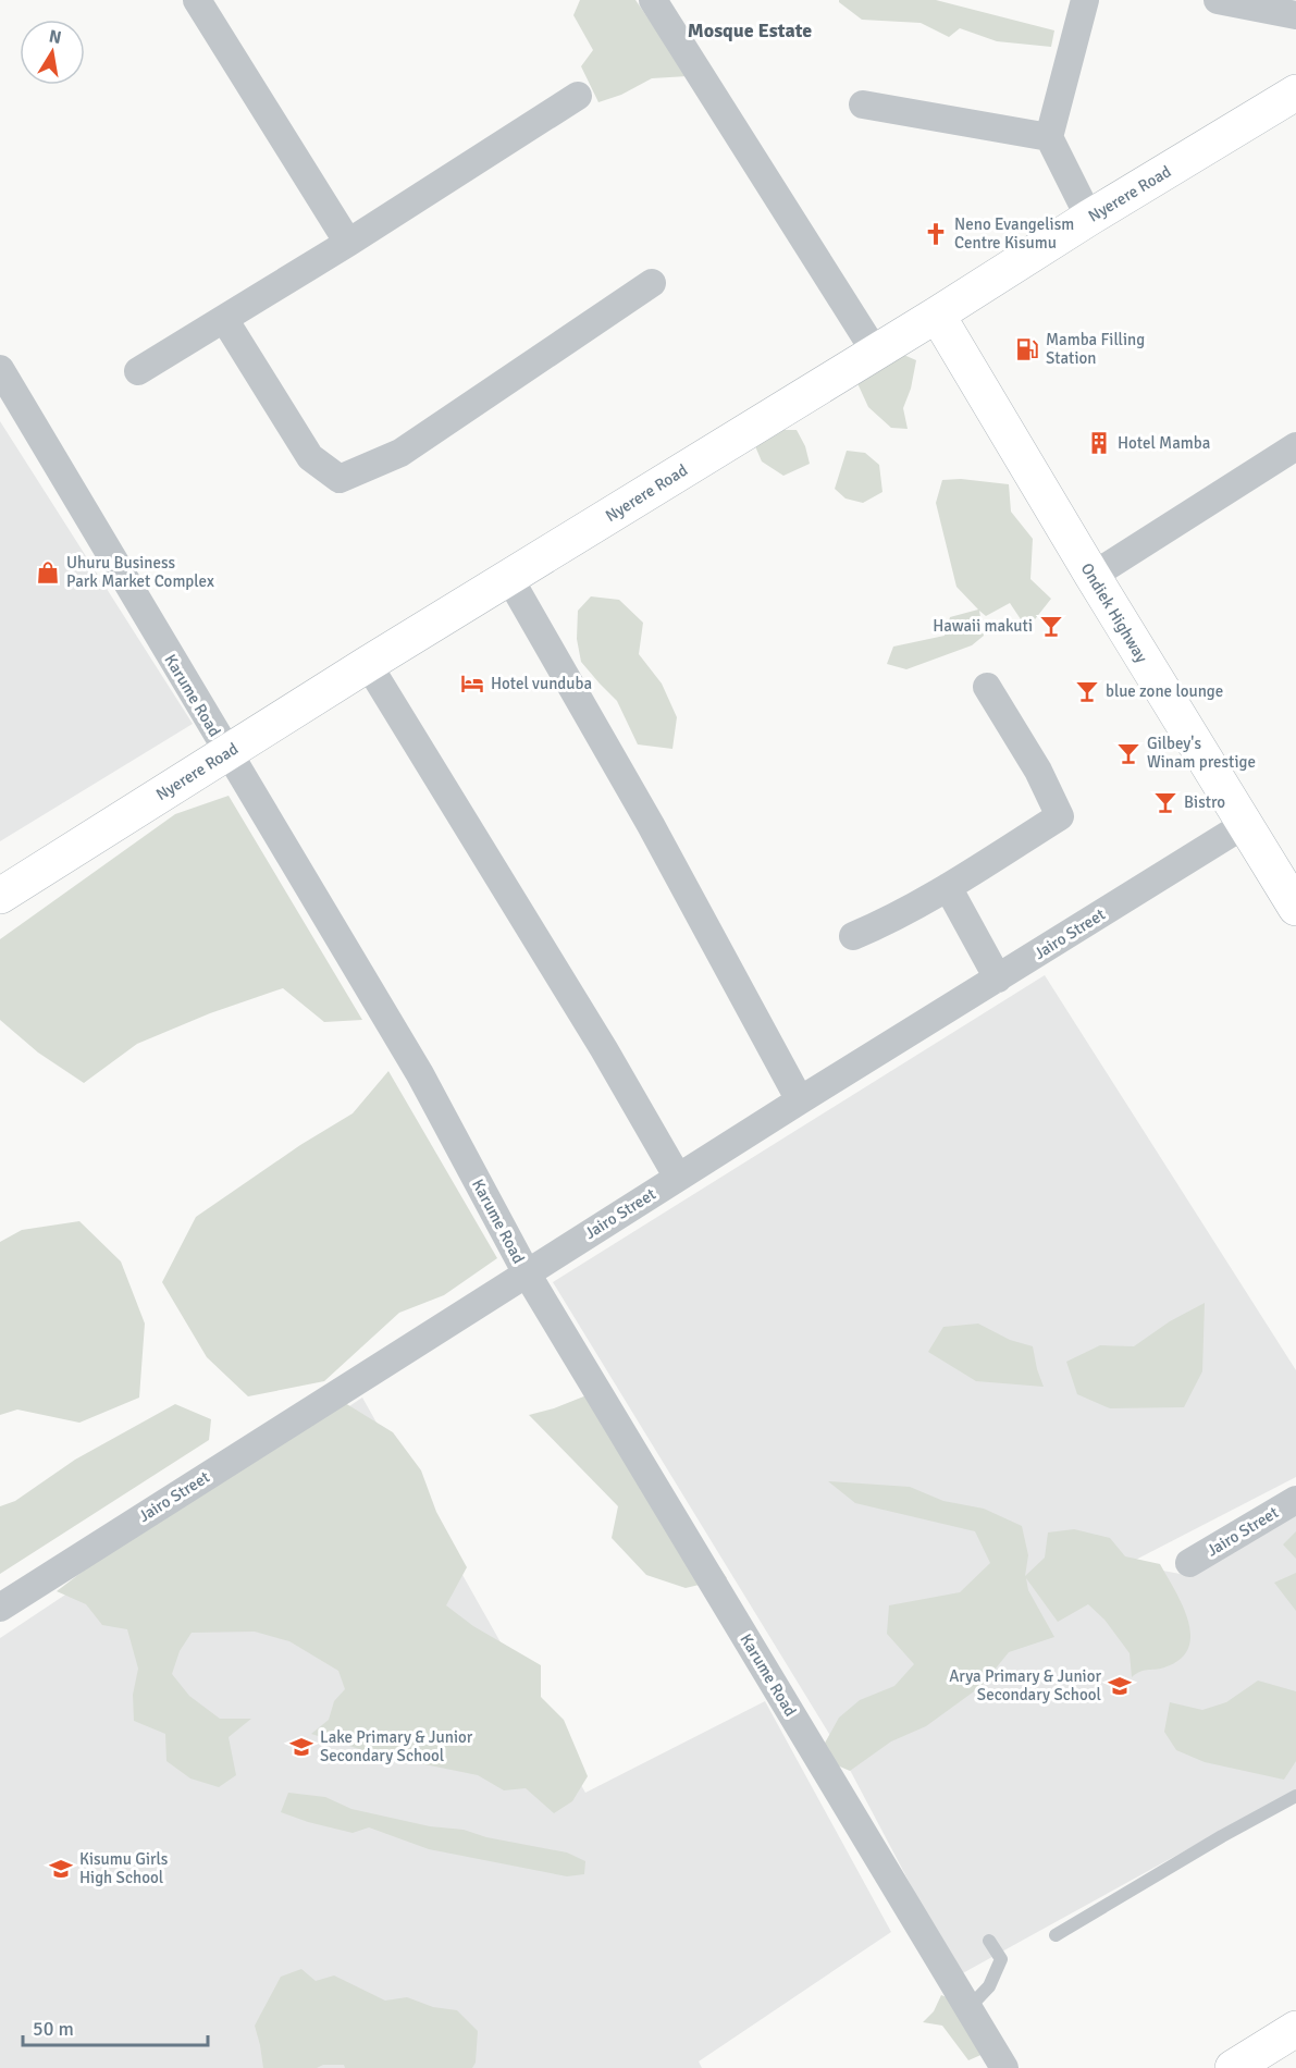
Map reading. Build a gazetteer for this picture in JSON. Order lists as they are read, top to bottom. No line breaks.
{"streets":{"main road":["Nyerere Road","Ondiek Highway"],"street":["Karume Road","Jairo Street"]},"crossings":[["Nyerere Road","Ondiek Highway"],["Nyerere Road","Karume Road"],["Ondiek Highway","Jairo Street"],["Karume Road","Jairo Street"]],"districts":["Mosque Estate"],"places":{"church":["Neno Evangelism Centre Kisumu"],"fuel station":["Mamba Filling Station"],"building":["Hotel Mamba"],"shop":["Uhuru Business Park Market Complex"],"bar":["Hawaii makuti","blue zone lounge","Gilbey's Winam prestige","Bistro"],"hotel":["Hotel vunduba"],"school or university":["Arya Primary & Junior Secondary School","Lake Primary & Junior Secondary School","Kisumu Girls High School"]},"scale_bar":"50 m","north":"top"}
